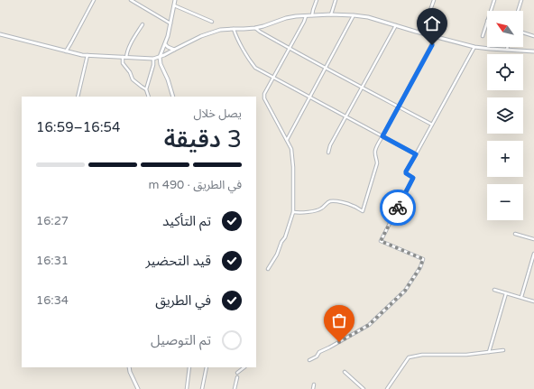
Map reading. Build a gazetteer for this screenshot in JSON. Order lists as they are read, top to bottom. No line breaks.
{"north":"top left","page":{"map_buttons":["+","−"],"heading":["3 دقيقة","يصل خلال","16:54–16:59"],"bar":"في الطريق · 490 m","list":[["تم التأكيد","16:27"],["قيد التحضير","16:31"],["في الطريق","16:34"],"تم التوصيل"]}}
